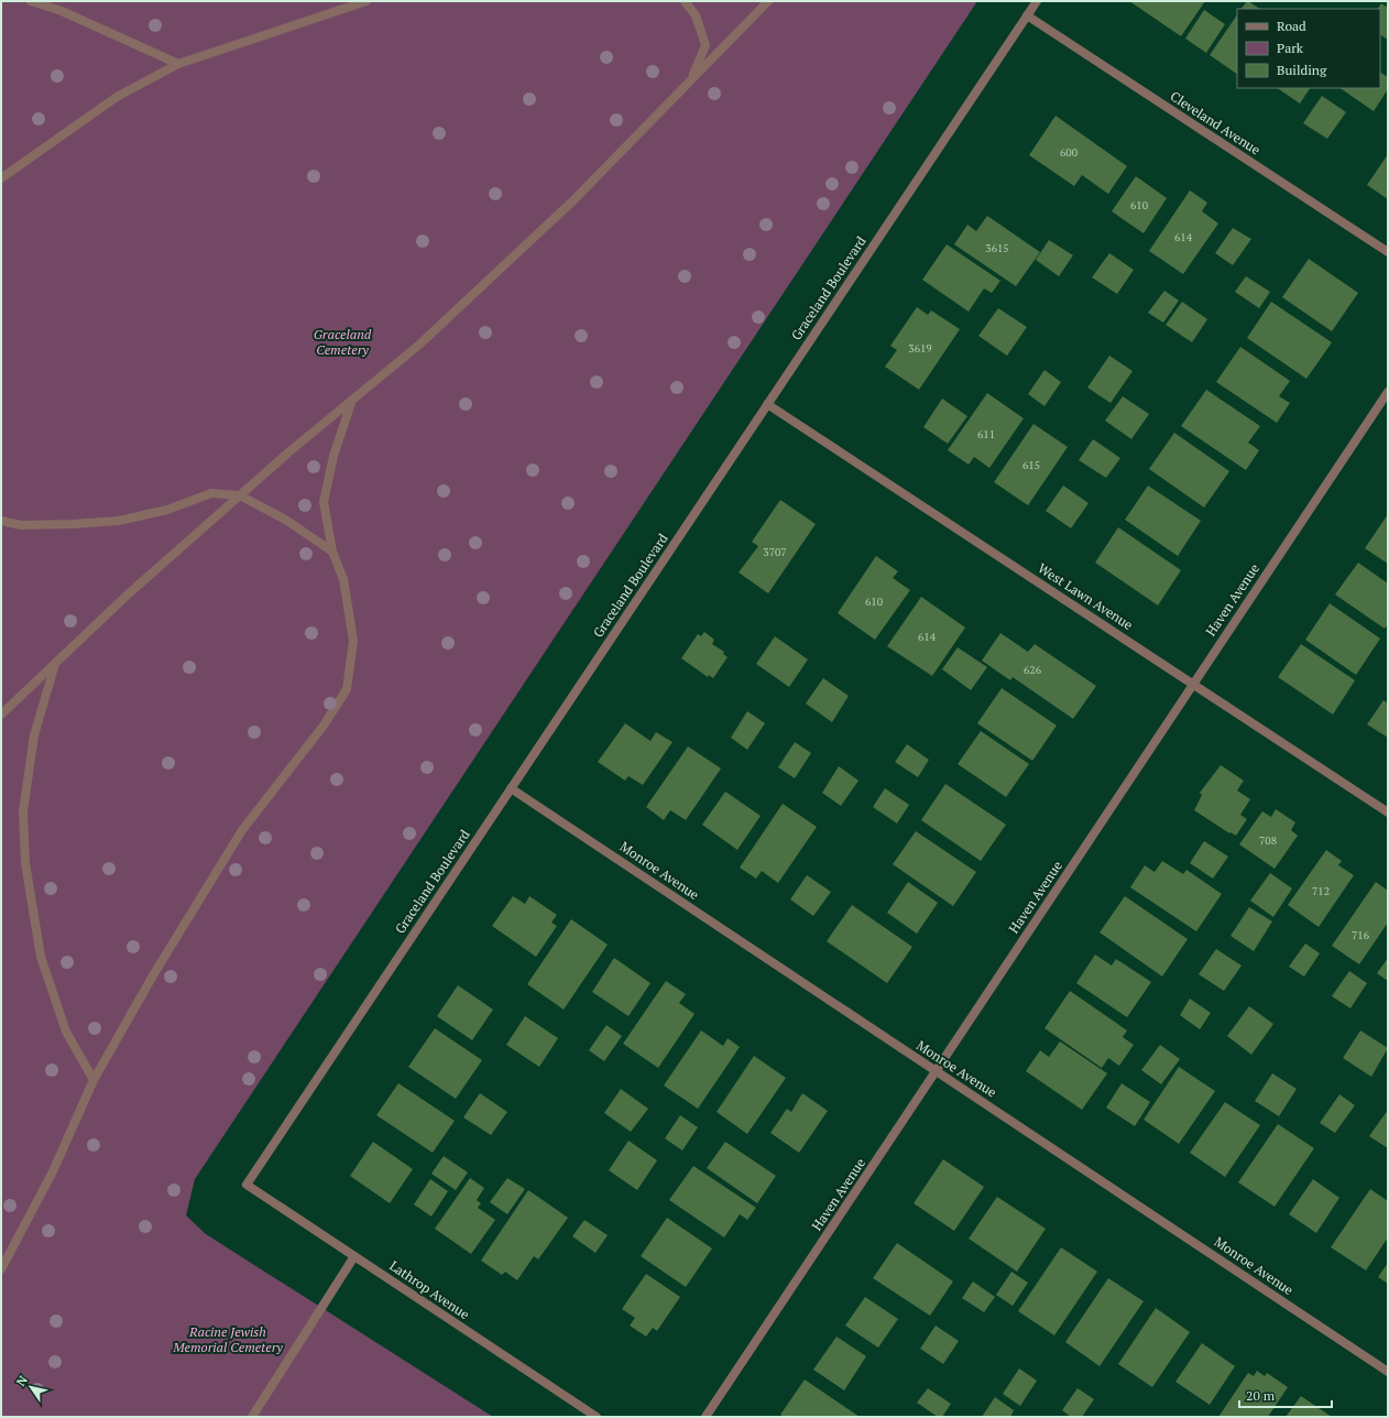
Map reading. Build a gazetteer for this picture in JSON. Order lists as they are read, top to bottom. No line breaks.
{"streets":{"street":["Cleveland Avenue","Graceland Boulevard","West Lawn Avenue","Haven Avenue","Monroe Avenue","Lathrop Avenue"]},"crossings":[["Cleveland Avenue","Graceland Boulevard"],["Graceland Boulevard","West Lawn Avenue"],["Graceland Boulevard","Monroe Avenue"],["Graceland Boulevard","Lathrop Avenue"],["West Lawn Avenue","Haven Avenue"],["Haven Avenue","Monroe Avenue"]],"parks":["Graceland Cemetery","Racine Jewish Memorial Cemetery"],"house_numbers":["600","610","614","3615","3619","611","615","3707","610","614","626","708","712","716"],"legend":["Road","Park","Building"],"scale_bar":"20 m","north":"top left"}
